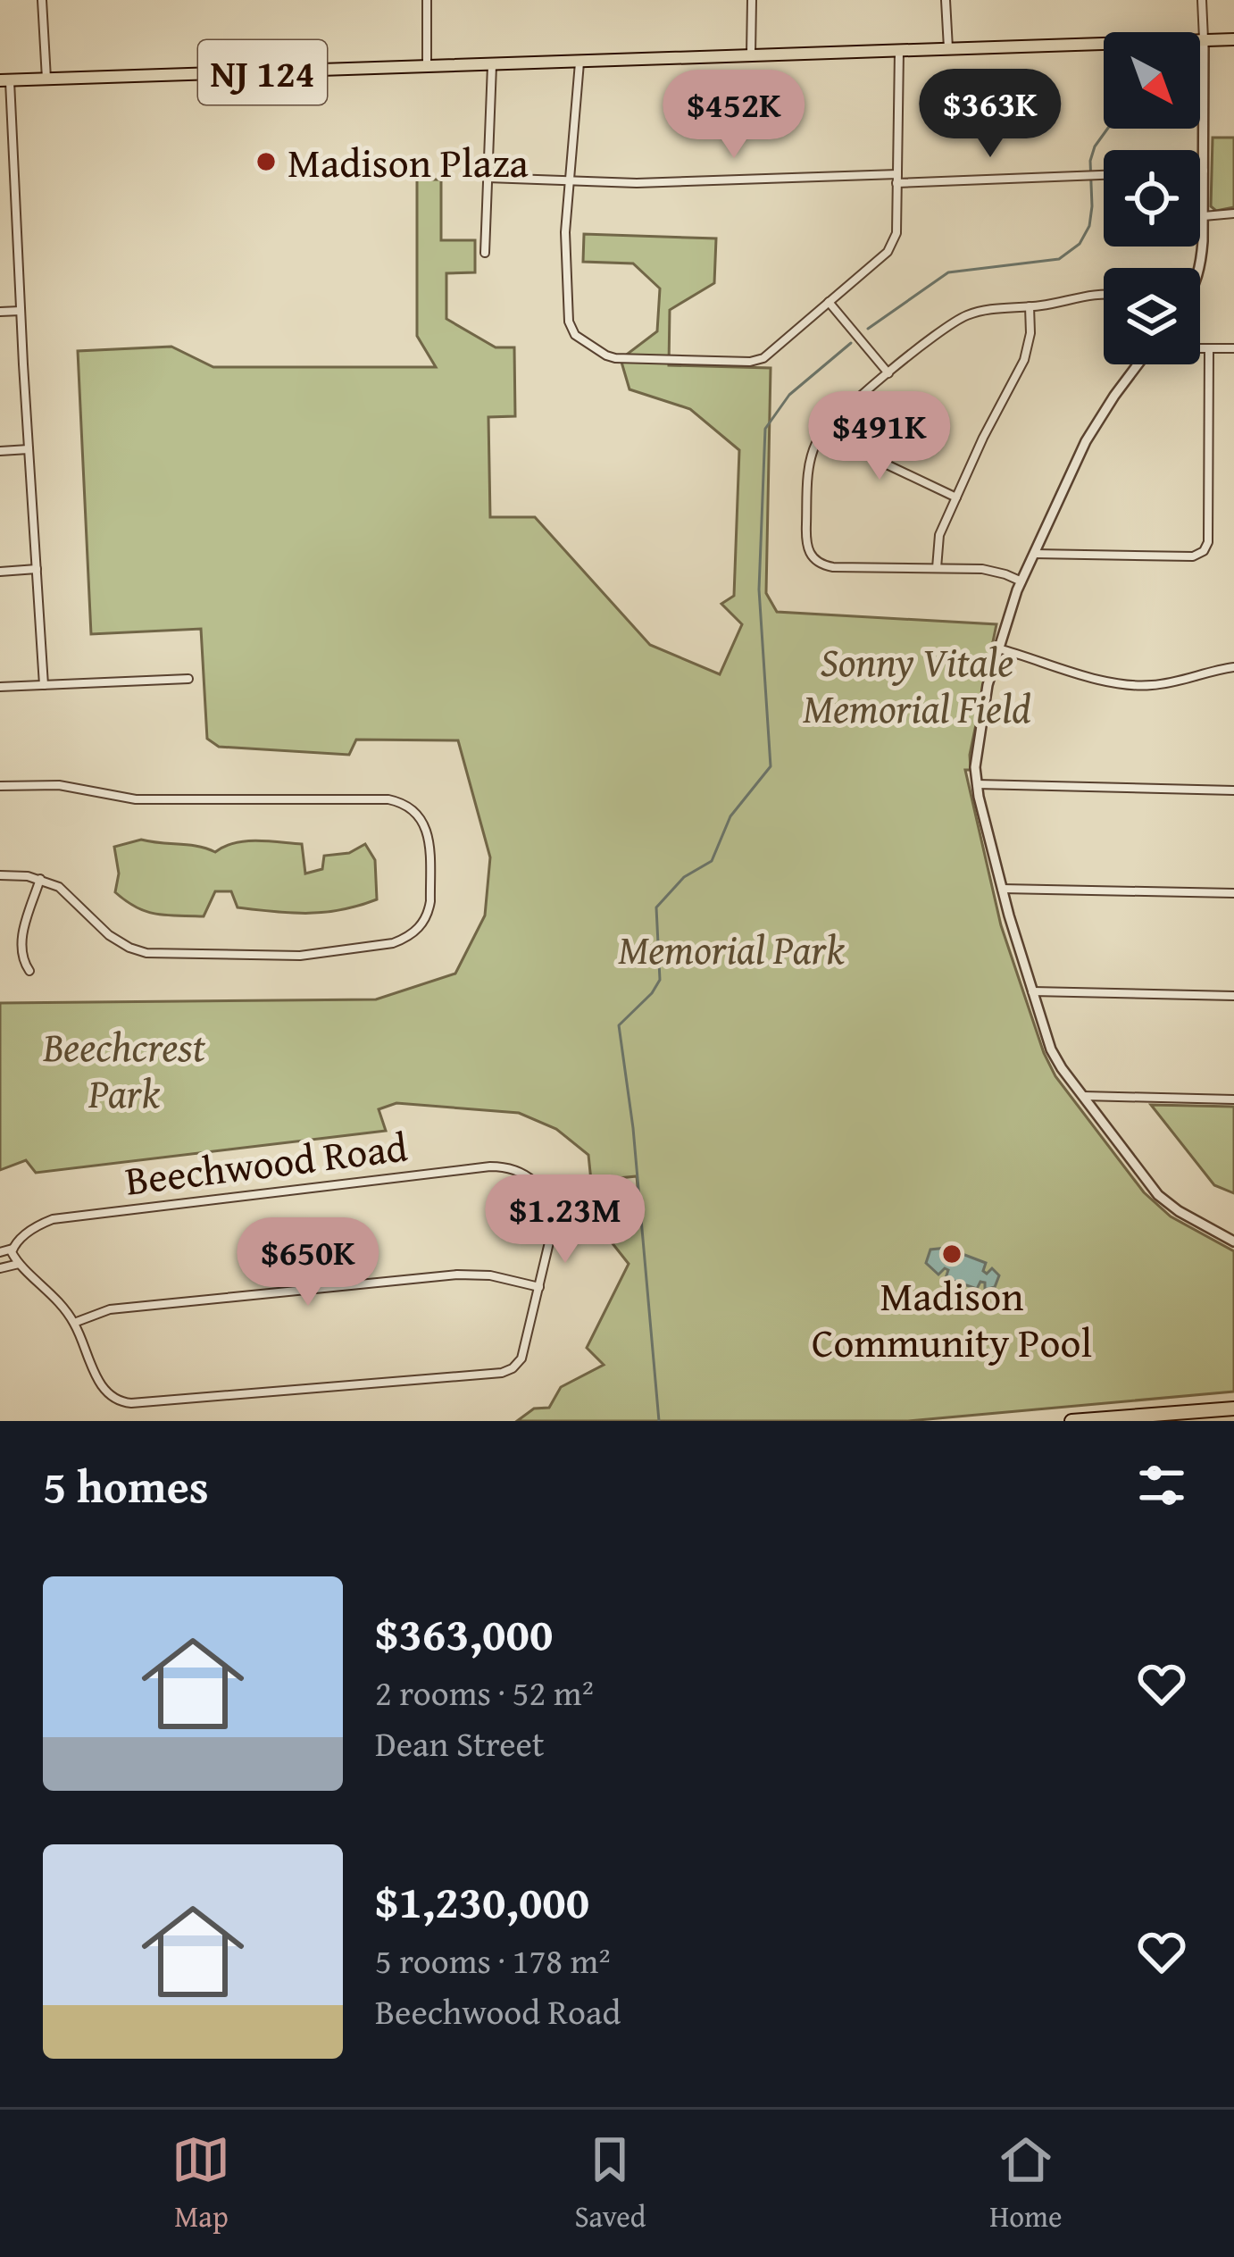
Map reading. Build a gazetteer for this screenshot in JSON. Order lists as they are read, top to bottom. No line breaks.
{"streets":{"main road":["NJ 124"],"street":["Beechwood Road"]},"parks":["Sonny Vitale Memorial Field","Memorial Park","Beechcrest Park"],"places":["Madison Plaza","Madison Community Pool"],"north":"bottom right","page":{"price":["$363K","$452K","$491K","$1.23M","$650K"],"heading":"5 homes","list":[{"name":"$363,000","note":"2 rooms · 52 m² · Dean Street"},{"name":"$1,230,000","note":"5 rooms · 178 m² · Beechwood Road"}],"tabs":["Map","Saved","Home"]}}
